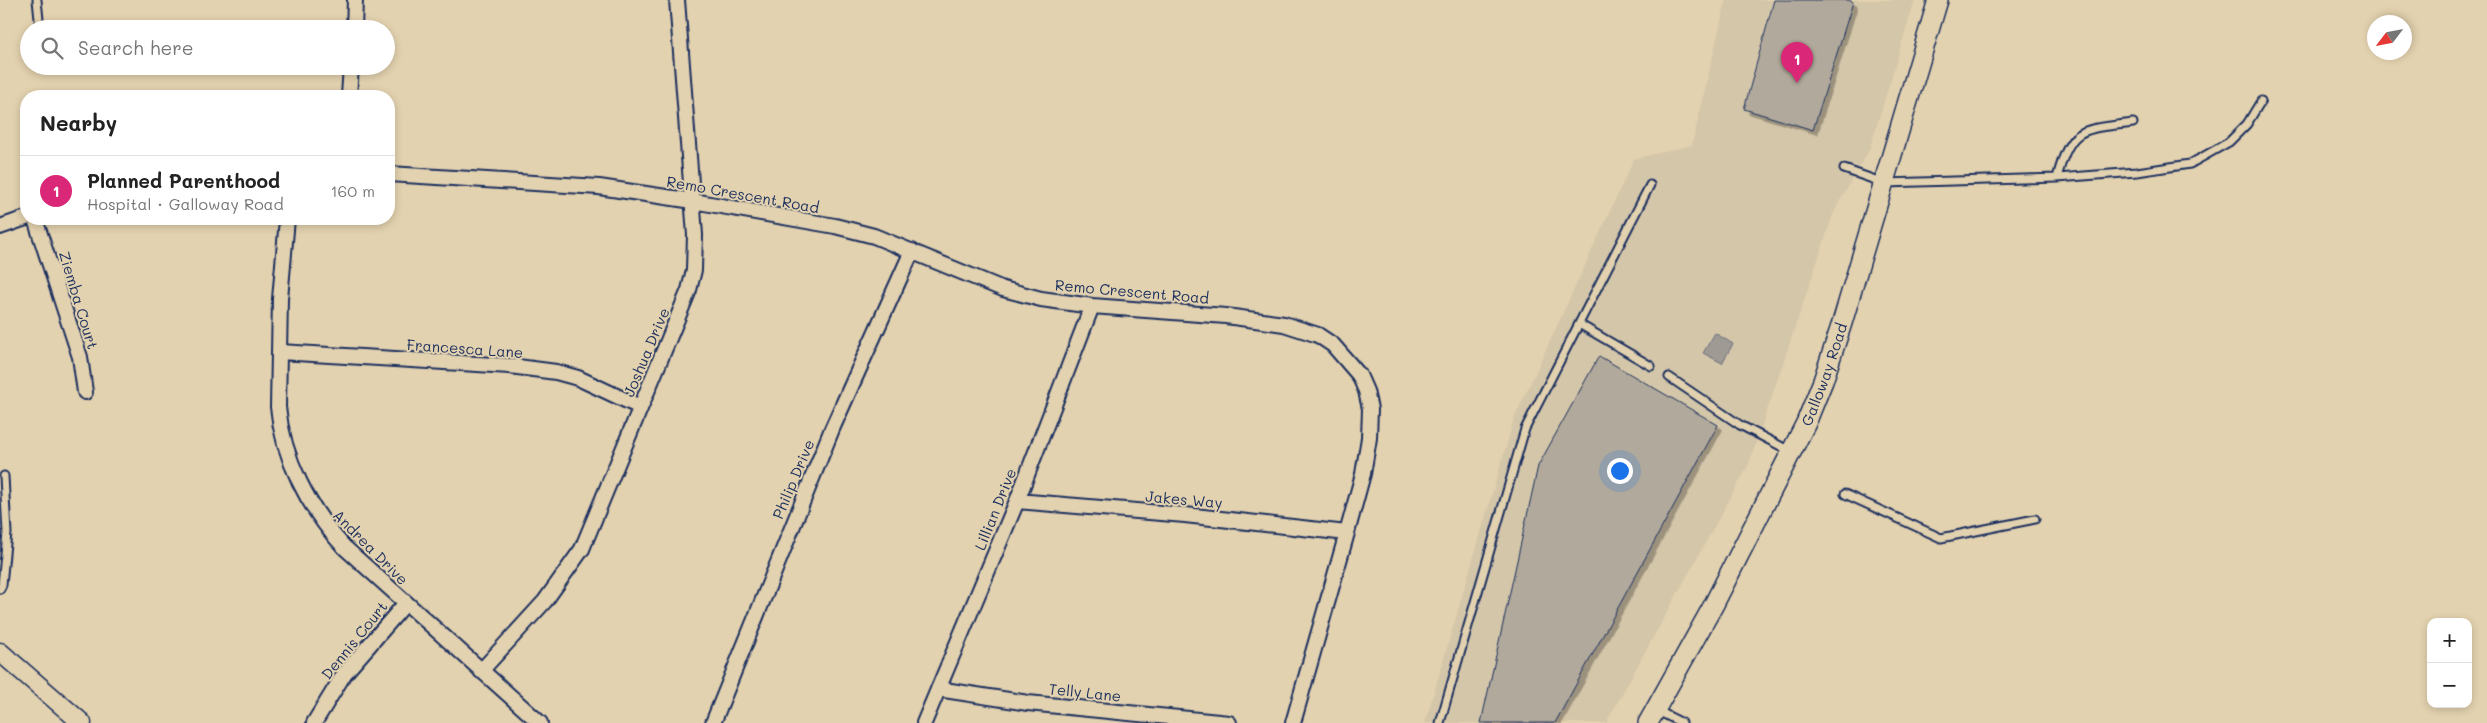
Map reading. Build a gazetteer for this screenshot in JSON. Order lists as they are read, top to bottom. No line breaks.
{"streets":{"main road":["Galloway Road"],"street":["Remo Crescent Road","Ziemba Court","Francesca Lane","Joshua Drive","Philip Drive","Jakes Way","Lillian Drive","Andrea Drive","Dennis Court","Telly Lane"]},"crossings":[["Remo Crescent Road","Joshua Drive"],["Remo Crescent Road","Philip Drive"],["Remo Crescent Road","Jakes Way"],["Remo Crescent Road","Lillian Drive"],["Francesca Lane","Joshua Drive"],["Francesca Lane","Andrea Drive"],["Joshua Drive","Andrea Drive"],["Jakes Way","Lillian Drive"],["Lillian Drive","Telly Lane"],["Andrea Drive","Dennis Court"]],"north":"bottom left","page":{"search":"Search here","pins":"1","heading":"Nearby","list":[{"mark":"1","name":"Planned Parenthood","note":"Hospital · Galloway Road","value":"160 m"}],"map_buttons":["+","−"]}}
